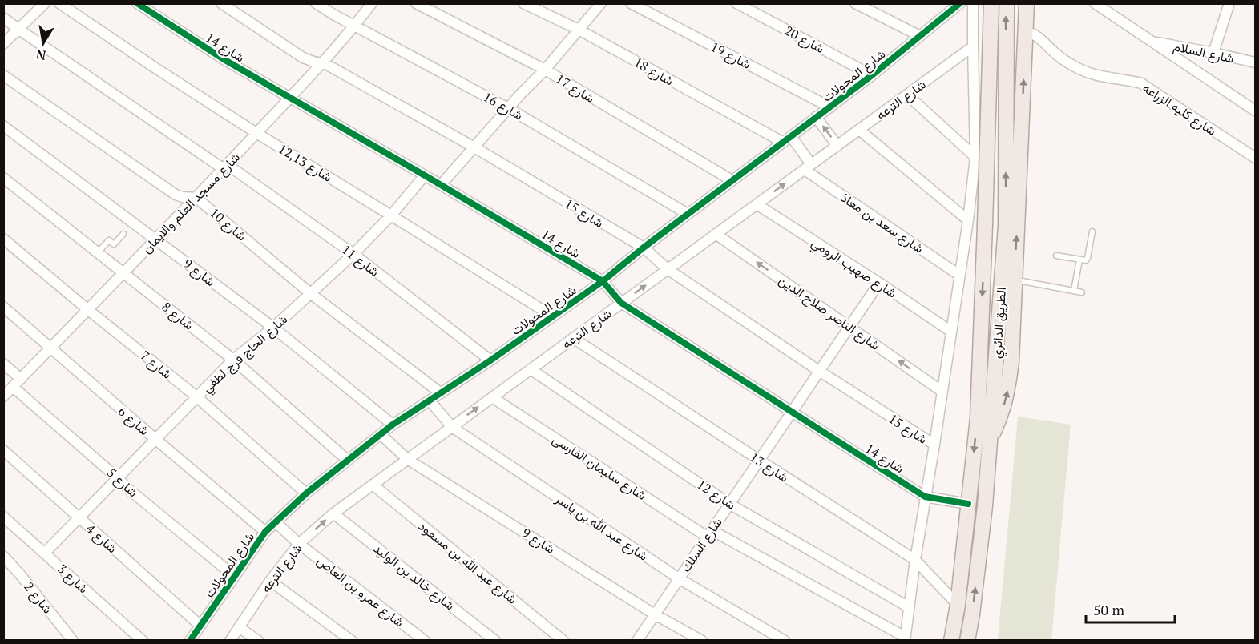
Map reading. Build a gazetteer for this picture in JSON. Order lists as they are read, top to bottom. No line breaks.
{"streets":{"main road":["الطريق الدائري"],"street":["شارع 20","شارع 14","شارع السلام","شارع 19","شارع 18","شارع المحولات","شارع 17","شارع الترعه","شارع 16","شارع كليه الزراعه","شارع 12,13","شارع مسجد العلم والايمان","شارع 15","شارع سعد بن معاذ","شارع 10","شارع 11","شارع صهيب الرومي","شارع 9","شارع الناصر صلاح الدين","شارع 8","شارع الحاج فرج لطفي","شارع 7","شارع 6","شارع سليمان الفارسى","شارع 13","شارع 5","شارع 12","شارع عبد الله بن ياسر","شارع 4","شارع السلك","شارع عبد الله بن مسعود","شارع خالد بن الوليد","شارع 3","شارع عمرو بن العاص","شارع 2"]},"crossings":[["شارع 20","شارع المحولات"],["شارع 14","شارع المحولات"],["شارع 14","شارع الترعه"],["شارع 14","شارع مسجد العلم والايمان"],["شارع 14","الطريق الدائري"],["شارع 14","شارع الحاج فرج لطفي"],["شارع 14","شارع السلك"],["شارع 19","شارع المحولات"],["شارع 18","شارع المحولات"],["شارع المحولات","شارع 17"],["شارع المحولات","شارع 16"],["شارع المحولات","شارع 12,13"],["شارع المحولات","شارع 15"],["شارع المحولات","شارع 10"],["شارع المحولات","شارع 11"],["شارع المحولات","شارع 9"],["شارع المحولات","شارع 8"],["شارع المحولات","شارع 7"],["شارع المحولات","شارع 6"],["شارع المحولات","شارع 5"],["شارع المحولات","شارع عبد الله بن ياسر"],["شارع المحولات","شارع 4"],["شارع المحولات","شارع عمرو بن العاص"],["شارع الترعه","شارع 15"],["شارع الترعه","شارع سعد بن معاذ"],["شارع الترعه","شارع صهيب الرومي"],["شارع الترعه","شارع 9"],["شارع الترعه","شارع الناصر صلاح الدين"],["شارع الترعه","شارع سليمان الفارسى"],["شارع الترعه","شارع 13"],["شارع الترعه","شارع 12"],["شارع الترعه","شارع عبد الله بن ياسر"],["شارع الترعه","شارع عبد الله بن مسعود"],["شارع الترعه","شارع خالد بن الوليد"],["شارع الترعه","شارع عمرو بن العاص"],["شارع 16","شارع مسجد العلم والايمان"],["شارع 12,13","شارع مسجد العلم والايمان"],["شارع 12,13","شارع الحاج فرج لطفي"],["شارع مسجد العلم والايمان","شارع 15"],["شارع مسجد العلم والايمان","شارع 10"],["شارع مسجد العلم والايمان","شارع 11"],["شارع مسجد العلم والايمان","شارع 9"],["شارع مسجد العلم والايمان","شارع 8"],["شارع مسجد العلم والايمان","شارع 7"],["شارع مسجد العلم والايمان","شارع 6"],["شارع مسجد العلم والايمان","شارع 5"],["شارع 15","شارع السلك"],["شارع 10","شارع الحاج فرج لطفي"],["شارع 11","شارع الحاج فرج لطفي"],["شارع صهيب الرومي","شارع السلك"],["شارع 9","شارع الحاج فرج لطفي"],["شارع 9","شارع السلك"],["شارع الناصر صلاح الدين","شارع السلك"],["شارع 8","شارع الحاج فرج لطفي"],["الطريق الدائري","شارع 13"],["شارع الحاج فرج لطفي","شارع 7"],["شارع الحاج فرج لطفي","شارع 6"],["شارع الحاج فرج لطفي","شارع 5"],["شارع الحاج فرج لطفي","شارع 4"],["شارع الحاج فرج لطفي","شارع 3"],["شارع سليمان الفارسى","شارع السلك"],["شارع 13","شارع السلك"],["شارع 12","شارع السلك"],["شارع عبد الله بن ياسر","شارع السلك"]],"one_way":["شارع الناصر صلاح الدين"],"scale_bar":"50 m","north":"bottom"}
